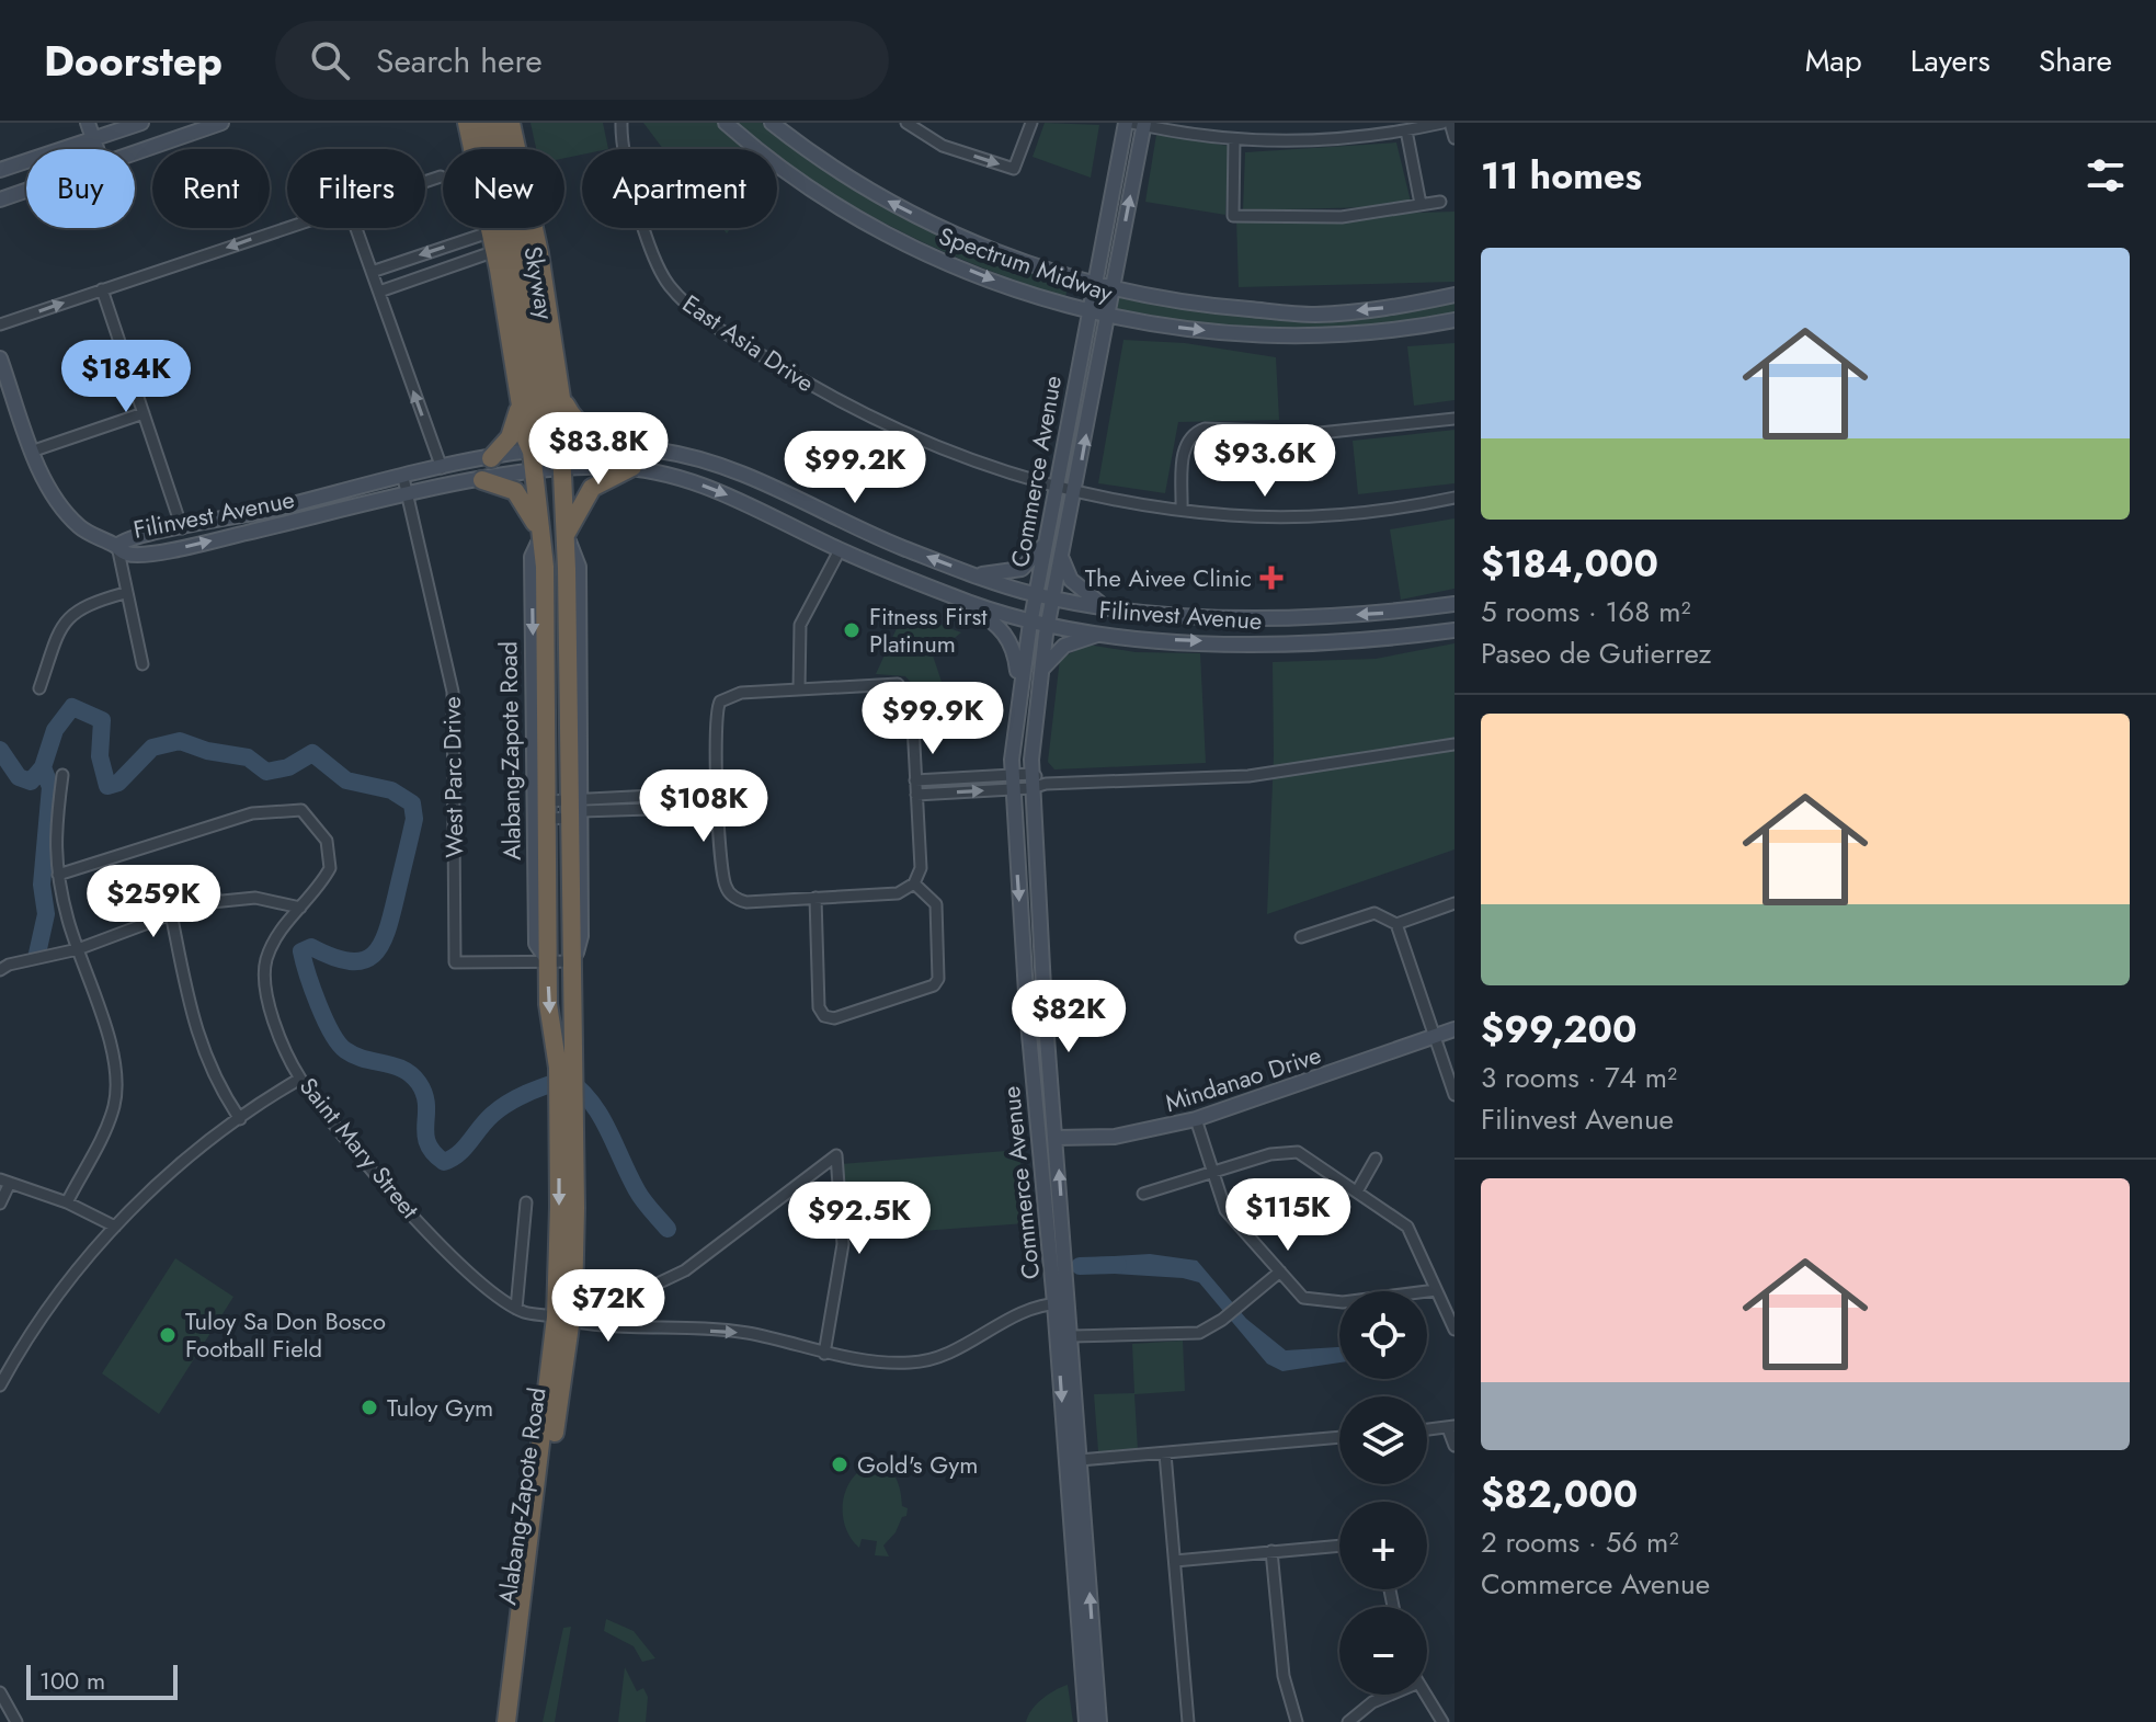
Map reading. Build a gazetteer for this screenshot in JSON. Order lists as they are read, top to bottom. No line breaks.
{"streets":{"highway":["Skyway","Alabang-Zapote Road"],"main road":["Spectrum Midway","Commerce Avenue","Filinvest Avenue","Mindanao Drive"],"street":["East Asia Drive","West Parc Drive","Saint Mary Street"]},"crossings":[["Spectrum Midway","Commerce Avenue"],["Skyway","Filinvest Avenue"],["Skyway","Alabang-Zapote Road"],["East Asia Drive","Commerce Avenue"],["Commerce Avenue","Filinvest Avenue"],["Commerce Avenue","Mindanao Drive"],["Commerce Avenue","Saint Mary Street"],["Filinvest Avenue","Alabang-Zapote Road"],["Filinvest Avenue","West Parc Drive"],["Alabang-Zapote Road","West Parc Drive"],["Alabang-Zapote Road","Saint Mary Street"]],"places":{"health":["The Aivee Clinic"],"other":["Fitness First Platinum","Tuloy Sa Don Bosco Football Field","Tuloy Gym","Gold's Gym"]},"scale_bar":"100 m","page":{"header":"Doorstep","search":"Search here","nav":["Map","Layers","Share"],"heading":"11 homes","chip":["Buy","Rent","Filters","New","Apartment"],"list":[{"name":"$184,000","note":"5 rooms · 168 m² · Paseo de Gutierrez"},{"name":"$99,200","note":"3 rooms · 74 m² · Filinvest Avenue"},{"name":"$82,000","note":"2 rooms · 56 m² · Commerce Avenue"}],"price":["$184K","$83.8K","$93.6K","$99.2K","$99.9K","$108K","$259K","$82K","$115K","$92.5K","$72K"],"map_buttons":["+","−"],"scale":"100 m"}}
